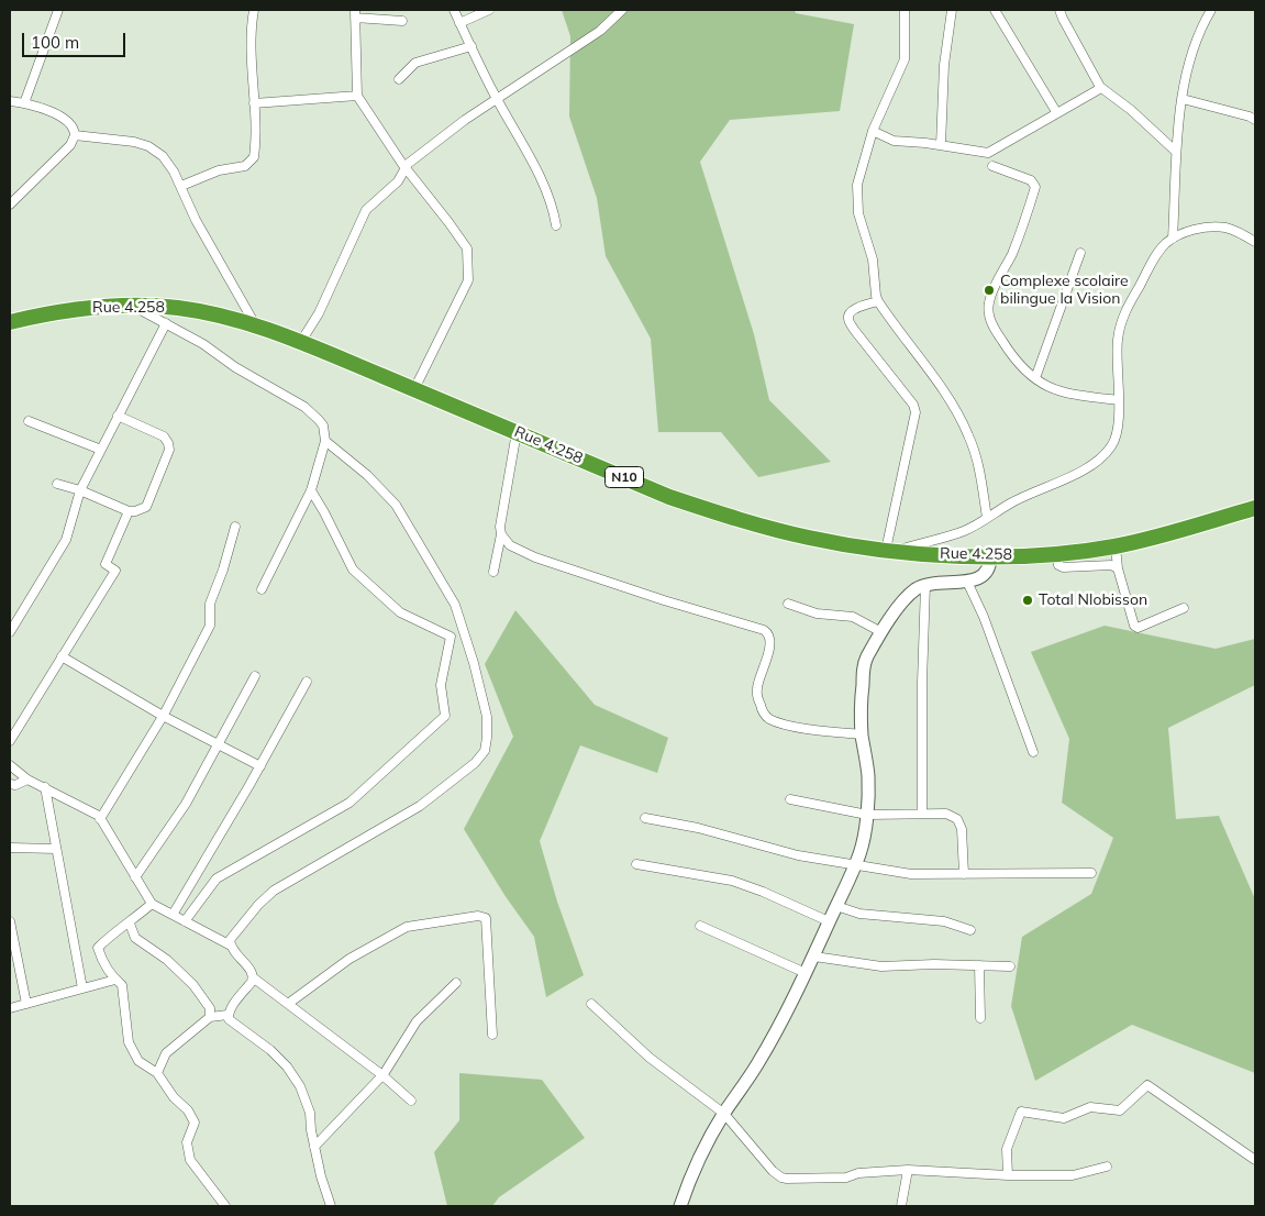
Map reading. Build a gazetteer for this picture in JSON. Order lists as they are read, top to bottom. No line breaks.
{"streets":{"highway":["Rue 4.258","N10"]},"places":["Complexe scolaire bilingue la Vision","Total Nlobisson"],"scale_bar":"100 m"}
